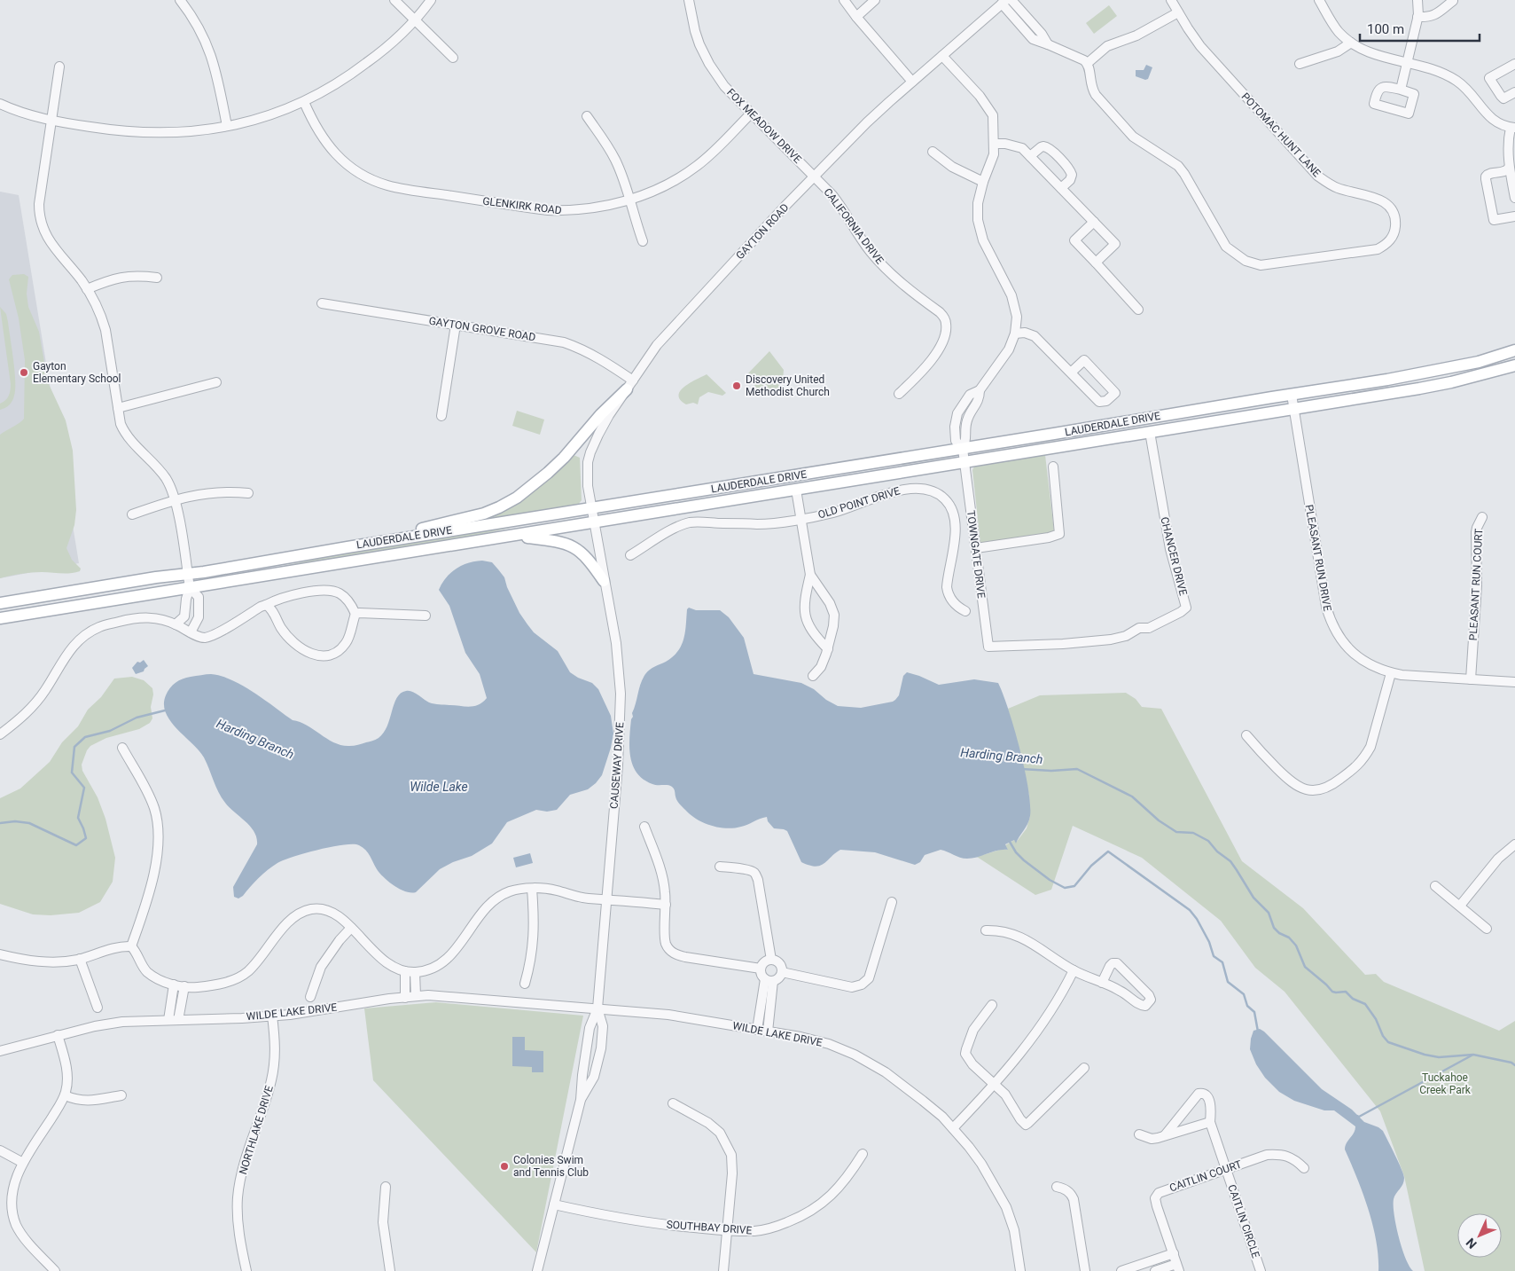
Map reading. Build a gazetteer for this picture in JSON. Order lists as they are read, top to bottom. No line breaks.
{"streets":{"main road":["LAUDERDALE DRIVE"],"street":["FOX MEADOW DRIVE","POTOMAC HUNT LANE","GLENKIRK ROAD","CALIFORNIA DRIVE","GAYTON ROAD","GAYTON GROVE ROAD","OLD POINT DRIVE","TOWNGATE DRIVE","CHANCER DRIVE","PLEASANT RUN DRIVE","PLEASANT RUN COURT","CAUSEWAY DRIVE","WILDE LAKE DRIVE","NORTHLAKE DRIVE","CAITLIN COURT","CAITLIN CIRCLE","SOUTHBAY DRIVE"]},"crossings":[["FOX MEADOW DRIVE","GLENKIRK ROAD"],["FOX MEADOW DRIVE","CALIFORNIA DRIVE"],["FOX MEADOW DRIVE","GAYTON ROAD"],["CALIFORNIA DRIVE","GAYTON ROAD"],["GAYTON ROAD","GAYTON GROVE ROAD"],["GAYTON ROAD","LAUDERDALE DRIVE"],["GAYTON ROAD","CAUSEWAY DRIVE"],["LAUDERDALE DRIVE","TOWNGATE DRIVE"],["LAUDERDALE DRIVE","CHANCER DRIVE"],["LAUDERDALE DRIVE","PLEASANT RUN DRIVE"],["LAUDERDALE DRIVE","CAUSEWAY DRIVE"],["TOWNGATE DRIVE","CHANCER DRIVE"],["PLEASANT RUN DRIVE","PLEASANT RUN COURT"],["CAUSEWAY DRIVE","WILDE LAKE DRIVE"],["CAUSEWAY DRIVE","SOUTHBAY DRIVE"],["WILDE LAKE DRIVE","NORTHLAKE DRIVE"],["CAITLIN COURT","CAITLIN CIRCLE"]],"water":["Harding Branch","Wilde Lake"],"parks":["Tuckahoe Creek Park"],"places":["Gayton Elementary School","Discovery United Methodist Church","Colonies Swim and Tennis Club"],"scale_bar":"100 m","north":"bottom left"}
